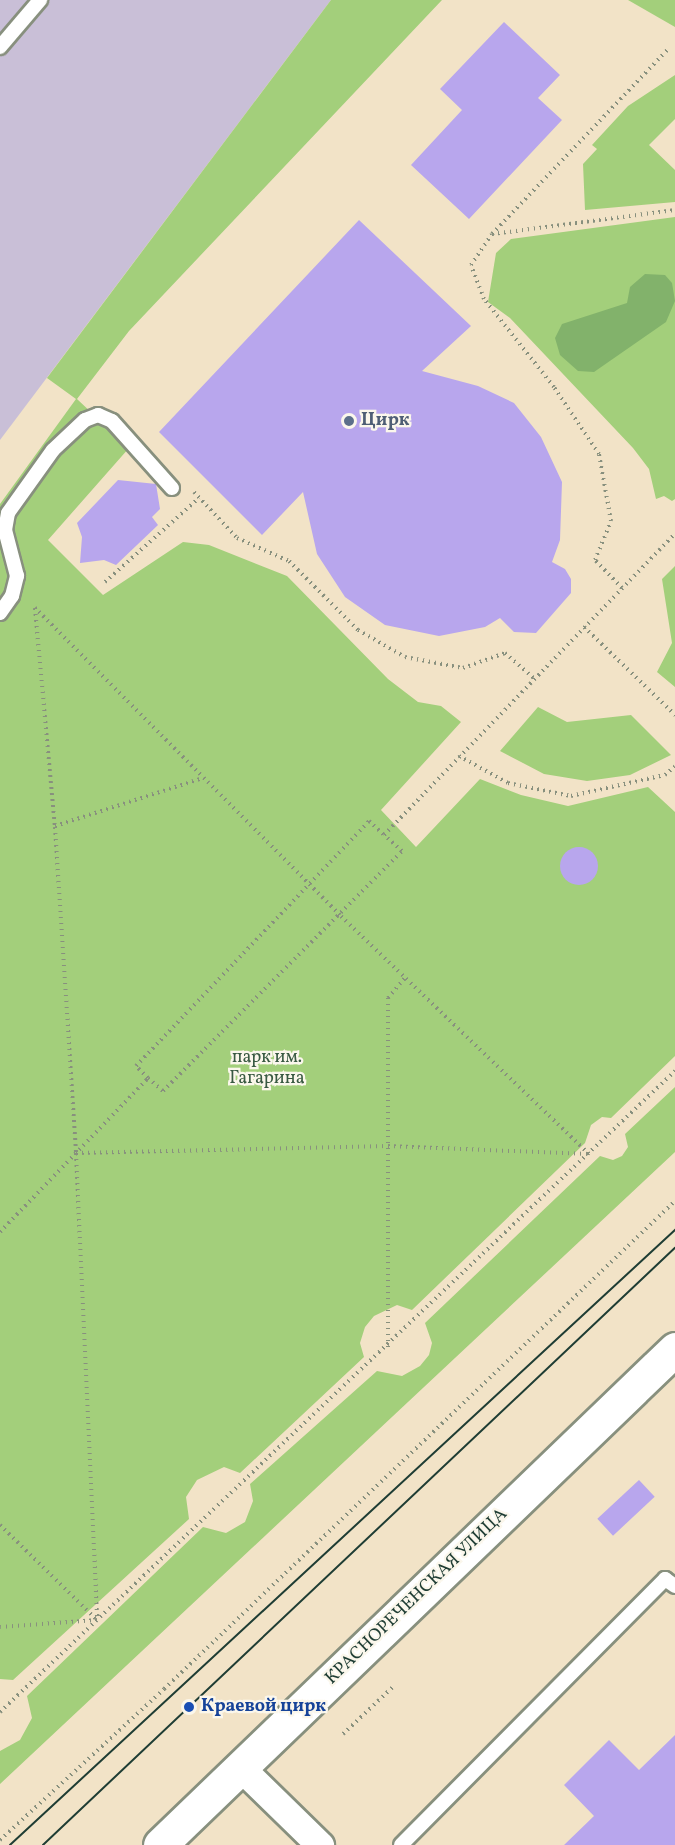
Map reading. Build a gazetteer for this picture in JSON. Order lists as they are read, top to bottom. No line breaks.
{"streets":{"main road":["КРАСНОРЕЧЕНСКАЯ УЛИЦА"]},"parks":["парк им. Гагарина"],"places":["Цирк","Краевой цирк"]}
